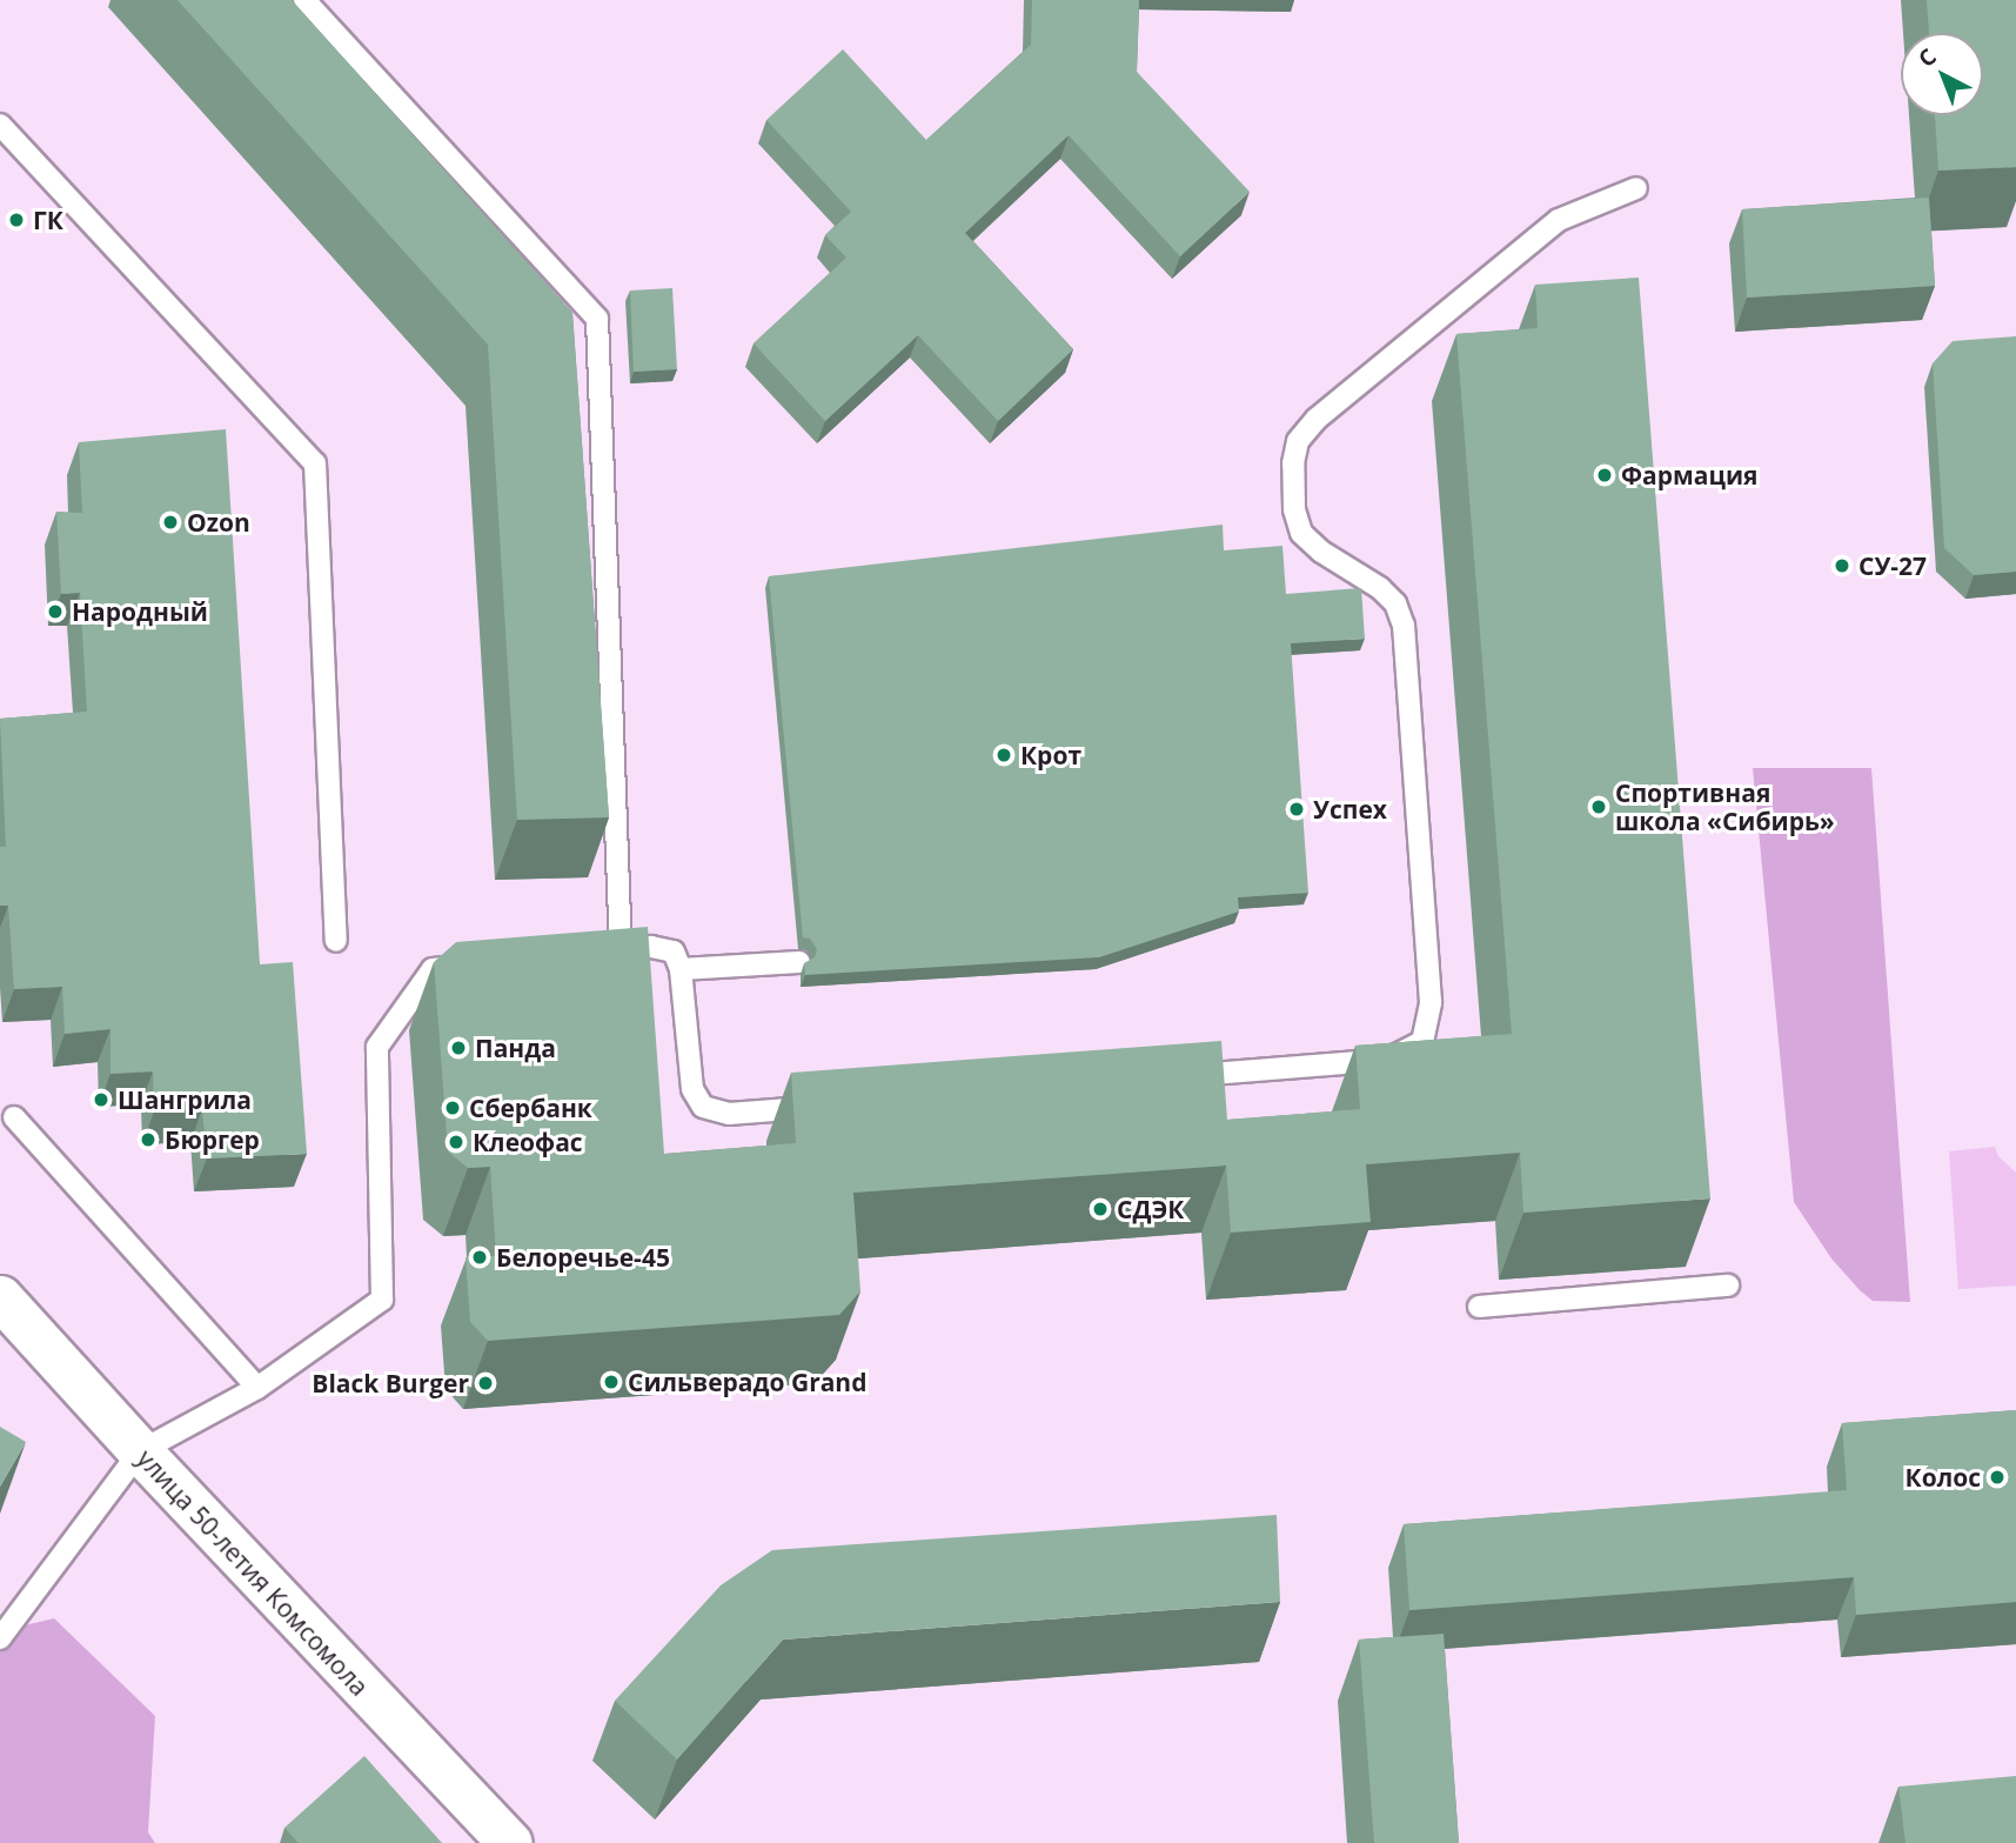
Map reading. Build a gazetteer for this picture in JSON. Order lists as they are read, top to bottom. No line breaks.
{"streets":{"street":["улица 50-летия Комсомола"]},"places":["ГК","Фармация","Ozon","СУ-27","Народный","Крот","Спортивная школа «Сибирь»","Успех","Панда","Шангрила","Сбербанк","Бюргер","Клеофас","СДЭК","Белоречье-45","Сильверадо Grand","Black Burger","Колос"],"north":"top left"}
